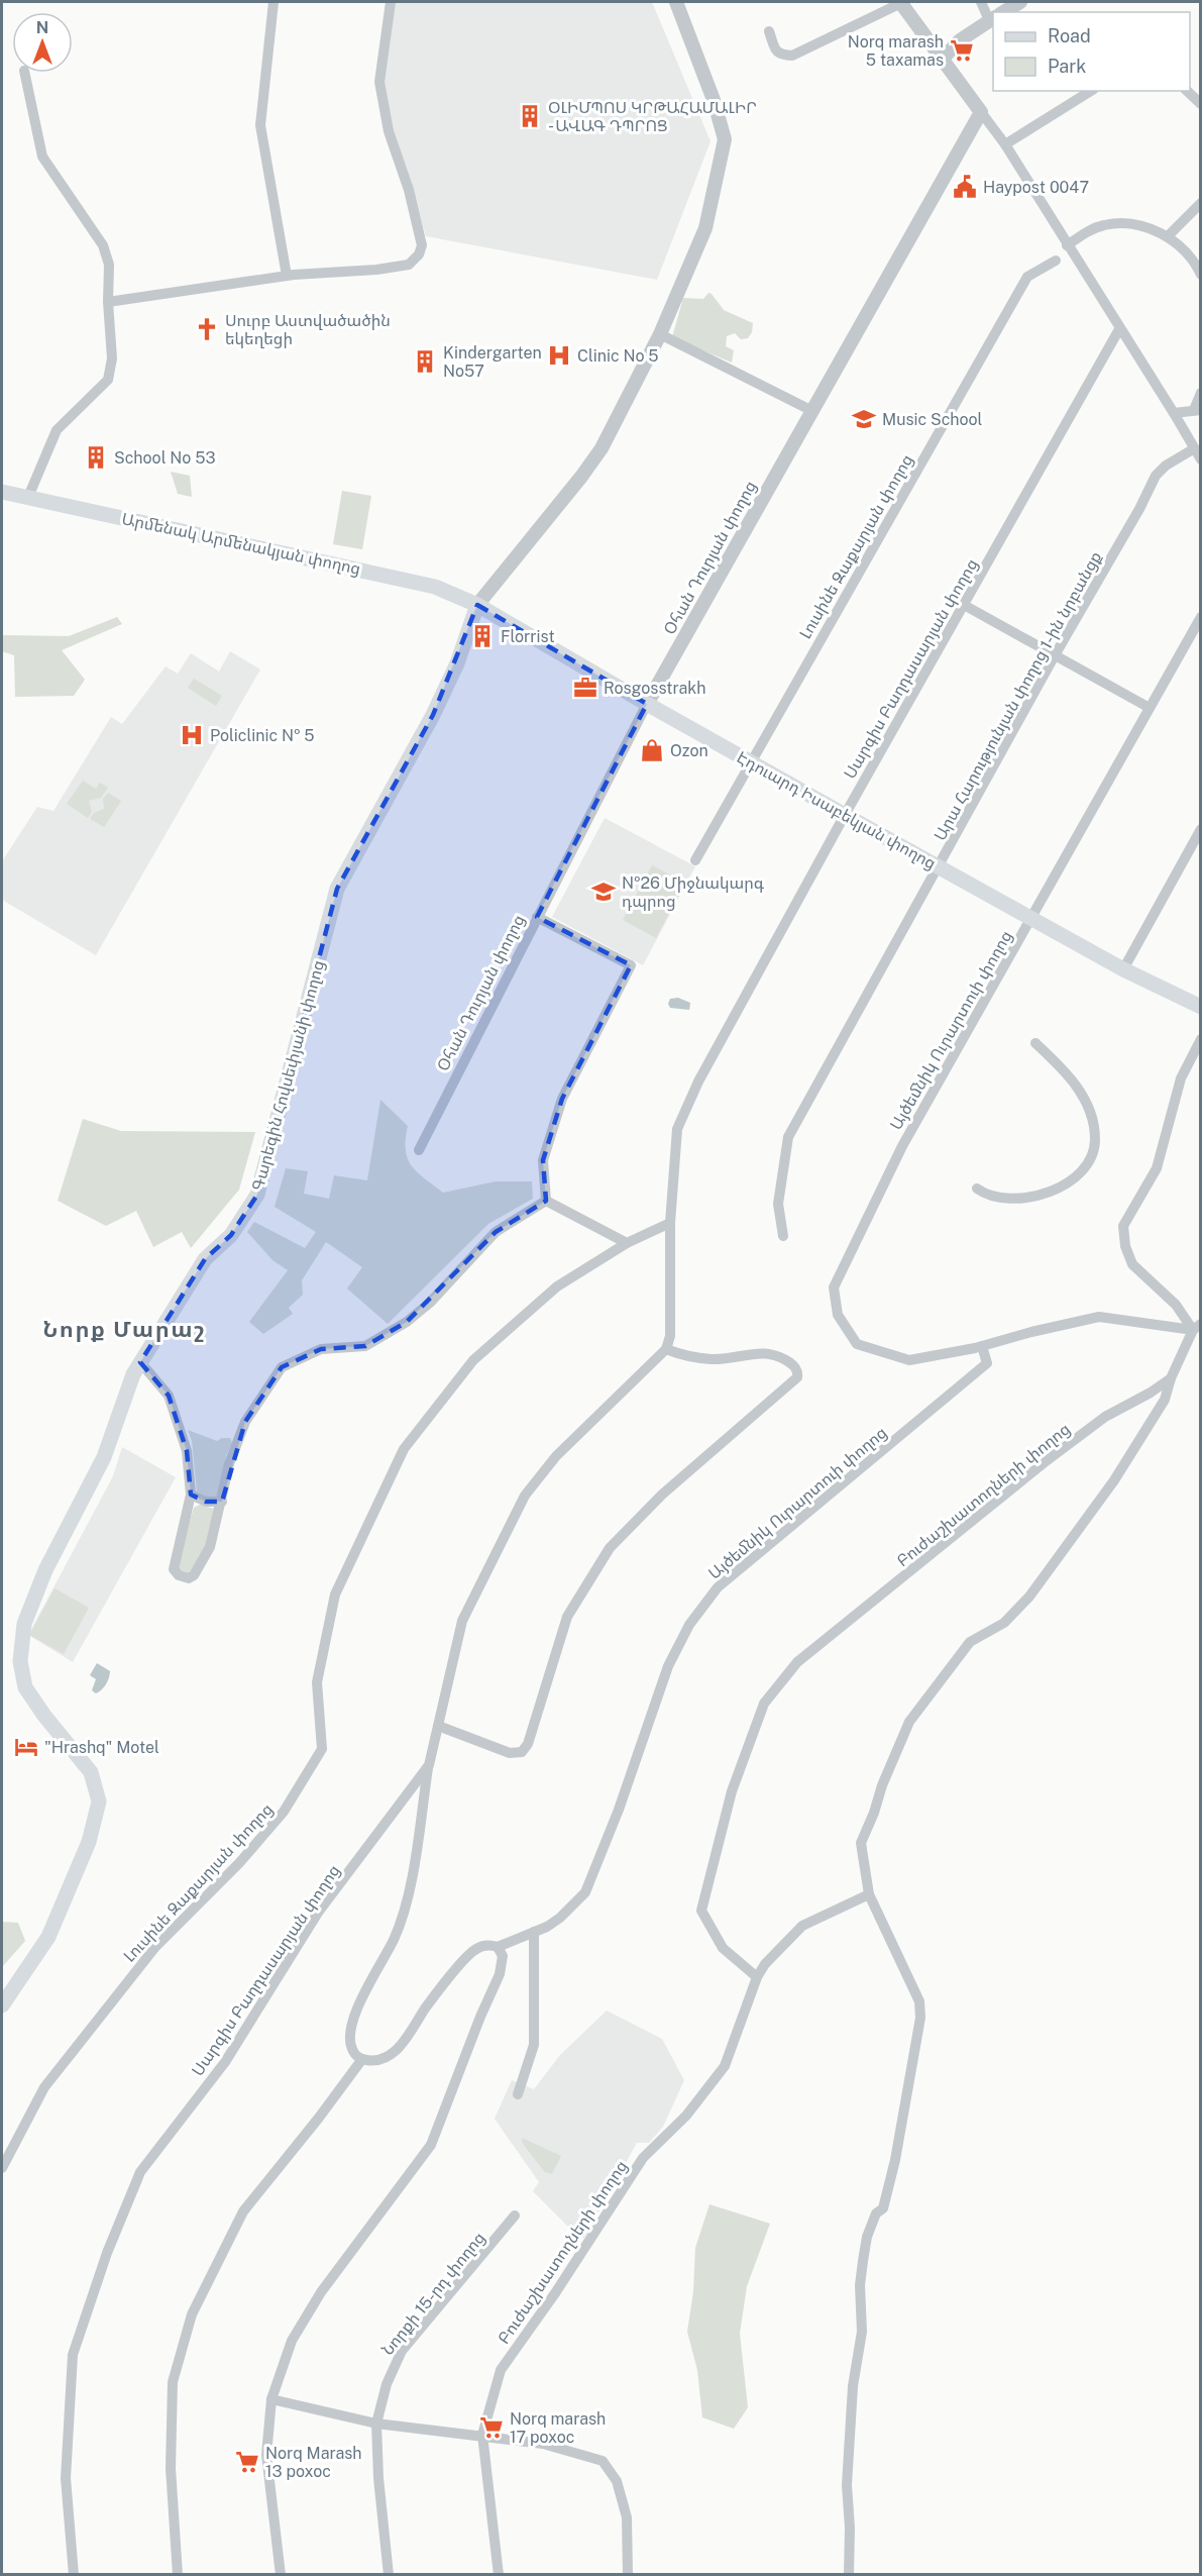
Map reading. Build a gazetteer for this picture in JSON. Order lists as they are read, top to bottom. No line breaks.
{"streets":{"main road":["Արմենակ Արմենակյան փողոց","Էդուարդ Իսաբեկյան փողոց","Գարեգին Հովսեփյանի փողոց"],"street":["Լուսինե Զաքարյան փողոց","Օհան Դուրյան փողոց","Սարգիս Բաղդասարյան փողոց","Արա Հարությունյան փողոց 1-ին նրբանցք","Այծեմնիկ Ուրարտուի փողոց","Բուժաշխատողների փողոց","Նորքի 15-րդ փողոց"]},"crossings":[["Արմենակ Արմենակյան փողոց","Էդուարդ Իսաբեկյան փողոց"],["Արմենակ Արմենակյան փողոց","Գարեգին Հովսեփյանի փողոց"],["Լուսինե Զաքարյան փողոց","Սարգիս Բաղդասարյան փողոց"],["Լուսինե Զաքարյան փողոց","Էդուարդ Իսաբեկյան փողոց"],["Օհան Դուրյան փողոց","Էդուարդ Իսաբեկյան փողոց"],["Սարգիս Բաղդասարյան փողոց","Էդուարդ Իսաբեկյան փողոց"],["Արա Հարությունյան փողոց 1-ին նրբանցք","Էդուարդ Իսաբեկյան փողոց"],["Էդուարդ Իսաբեկյան փողոց","Այծեմնիկ Ուրարտուի փողոց"],["Էդուարդ Իսաբեկյան փողոց","Գարեգին Հովսեփյանի փողոց"]],"districts":["Նորք Մարաշ"],"places":{"supermarket":["Norq marash 5 taxamas","Norq marash 17 poxoc","Norq Marash 13 poxoc"],"building":["ՕԼԻՄՊՈՍ ԿՐԹԱՀԱՄԱԼԻՐ - ԱՎԱԳ ԴՊՐՈՑ","Kindergarten No57","School No 53","Florrist"],"public building":["Haypost 0047"],"church":["Սուրբ Աստվածածին եկեղեցի"],"hospital":["Clinic No 5","Policlinic № 5"],"school or university":["Music School","№26 Միջնակարգ դպրոց"],"office":["Rosgosstrakh"],"shop":["Ozon"],"hotel":["\"Hrashq\" Motel"]},"legend":["Road","Park"],"north":"top"}
